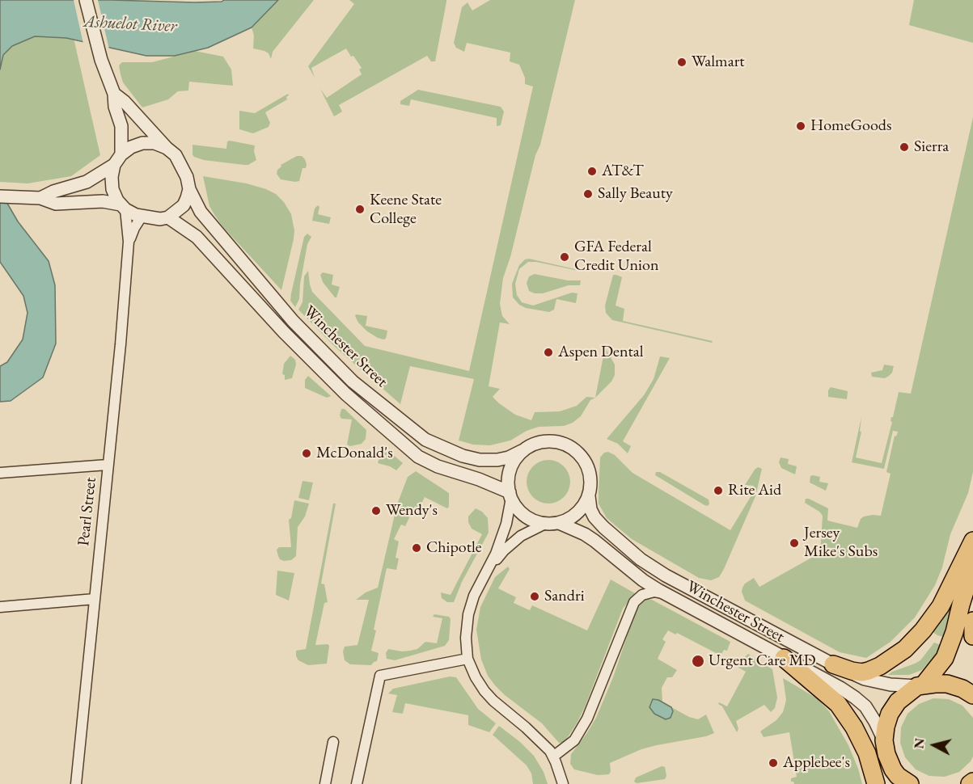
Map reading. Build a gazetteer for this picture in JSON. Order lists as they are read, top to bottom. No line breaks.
{"streets":{"street":["Winchester Street","Pearl Street"]},"crossings":[["Winchester Street","Pearl Street"]],"water":["Ashuelot River"],"places":["Walmart","HomeGoods","Sierra","AT&T","Sally Beauty","Keene State College","GFA Federal Credit Union","Aspen Dental","McDonald's","Rite Aid","Wendy's","Jersey Mike's Subs","Chipotle","Sandri","Urgent Care MD","Applebee's"],"north":"left"}
